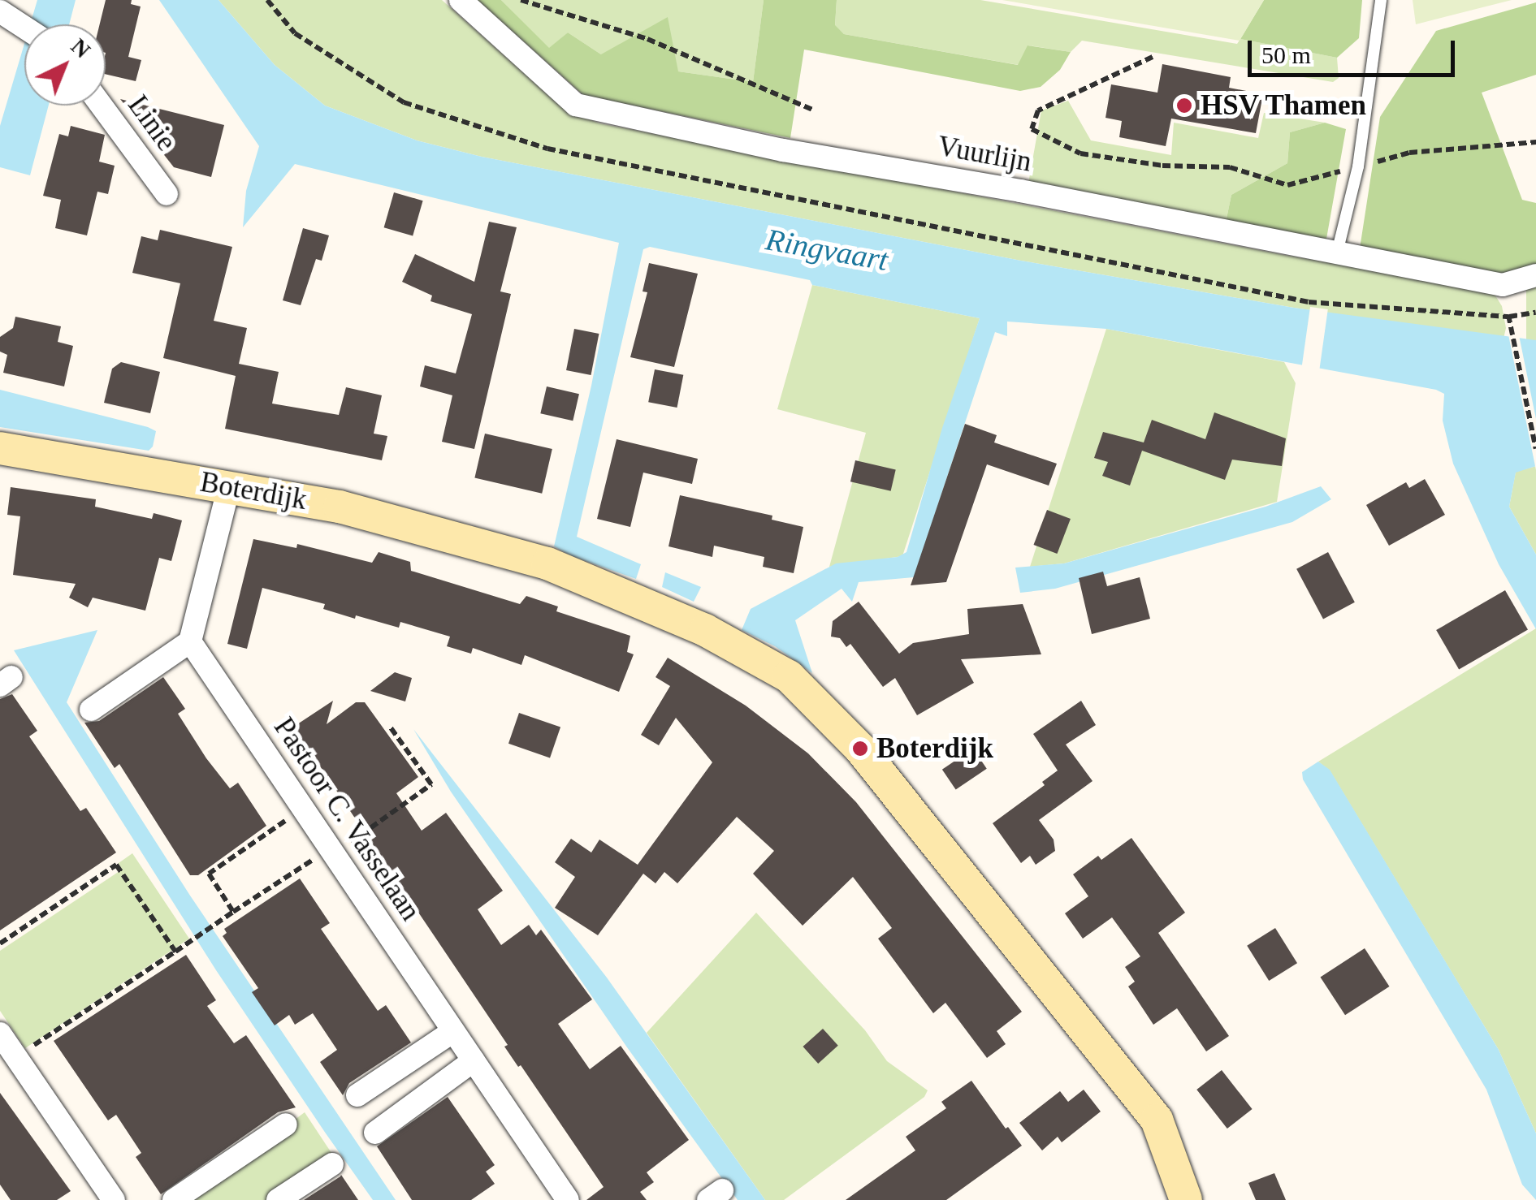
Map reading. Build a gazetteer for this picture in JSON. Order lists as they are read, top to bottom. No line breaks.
{"streets":{"street":["Linie","Vuurlijn","Boterdijk","Pastoor C. Vasselaan"]},"water":["Ringvaart"],"places":["HSV Thamen","Boterdijk"],"scale_bar":"50 m","north":"top right"}
